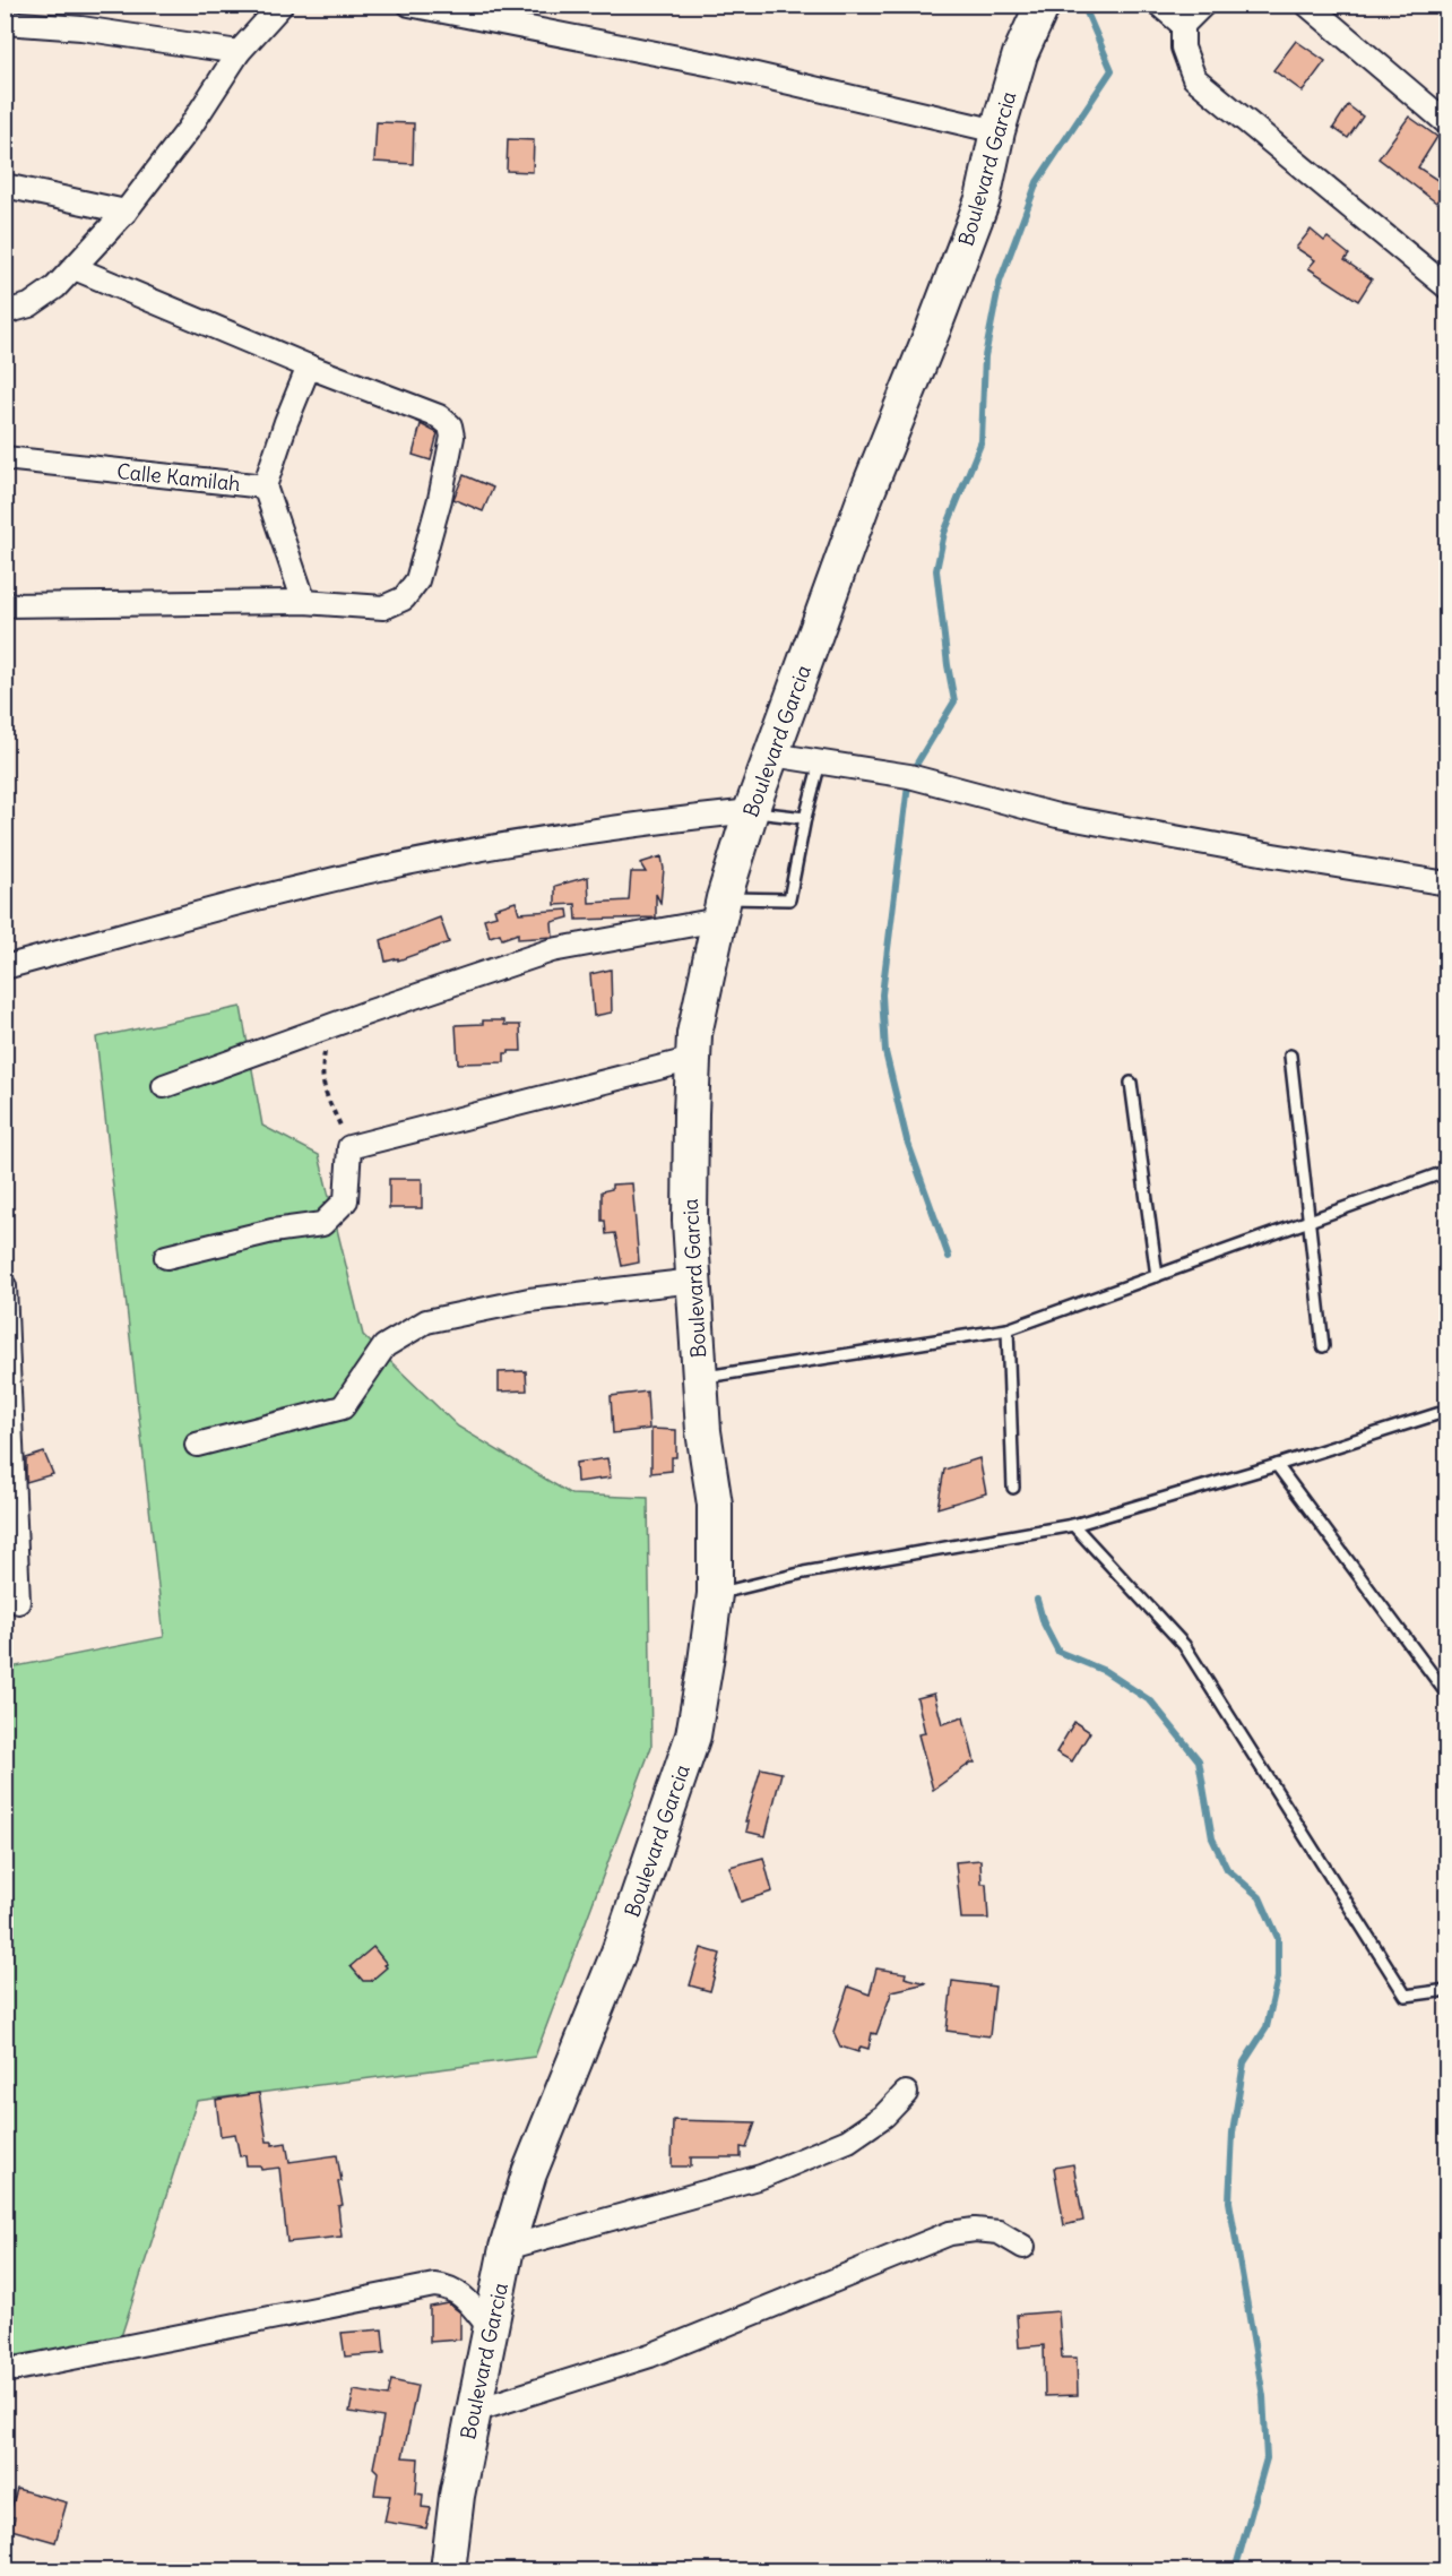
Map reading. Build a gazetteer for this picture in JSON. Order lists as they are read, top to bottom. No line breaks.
{"streets":{"main road":["Boulevard Garcia"],"street":["Calle Kamilah"]}}
